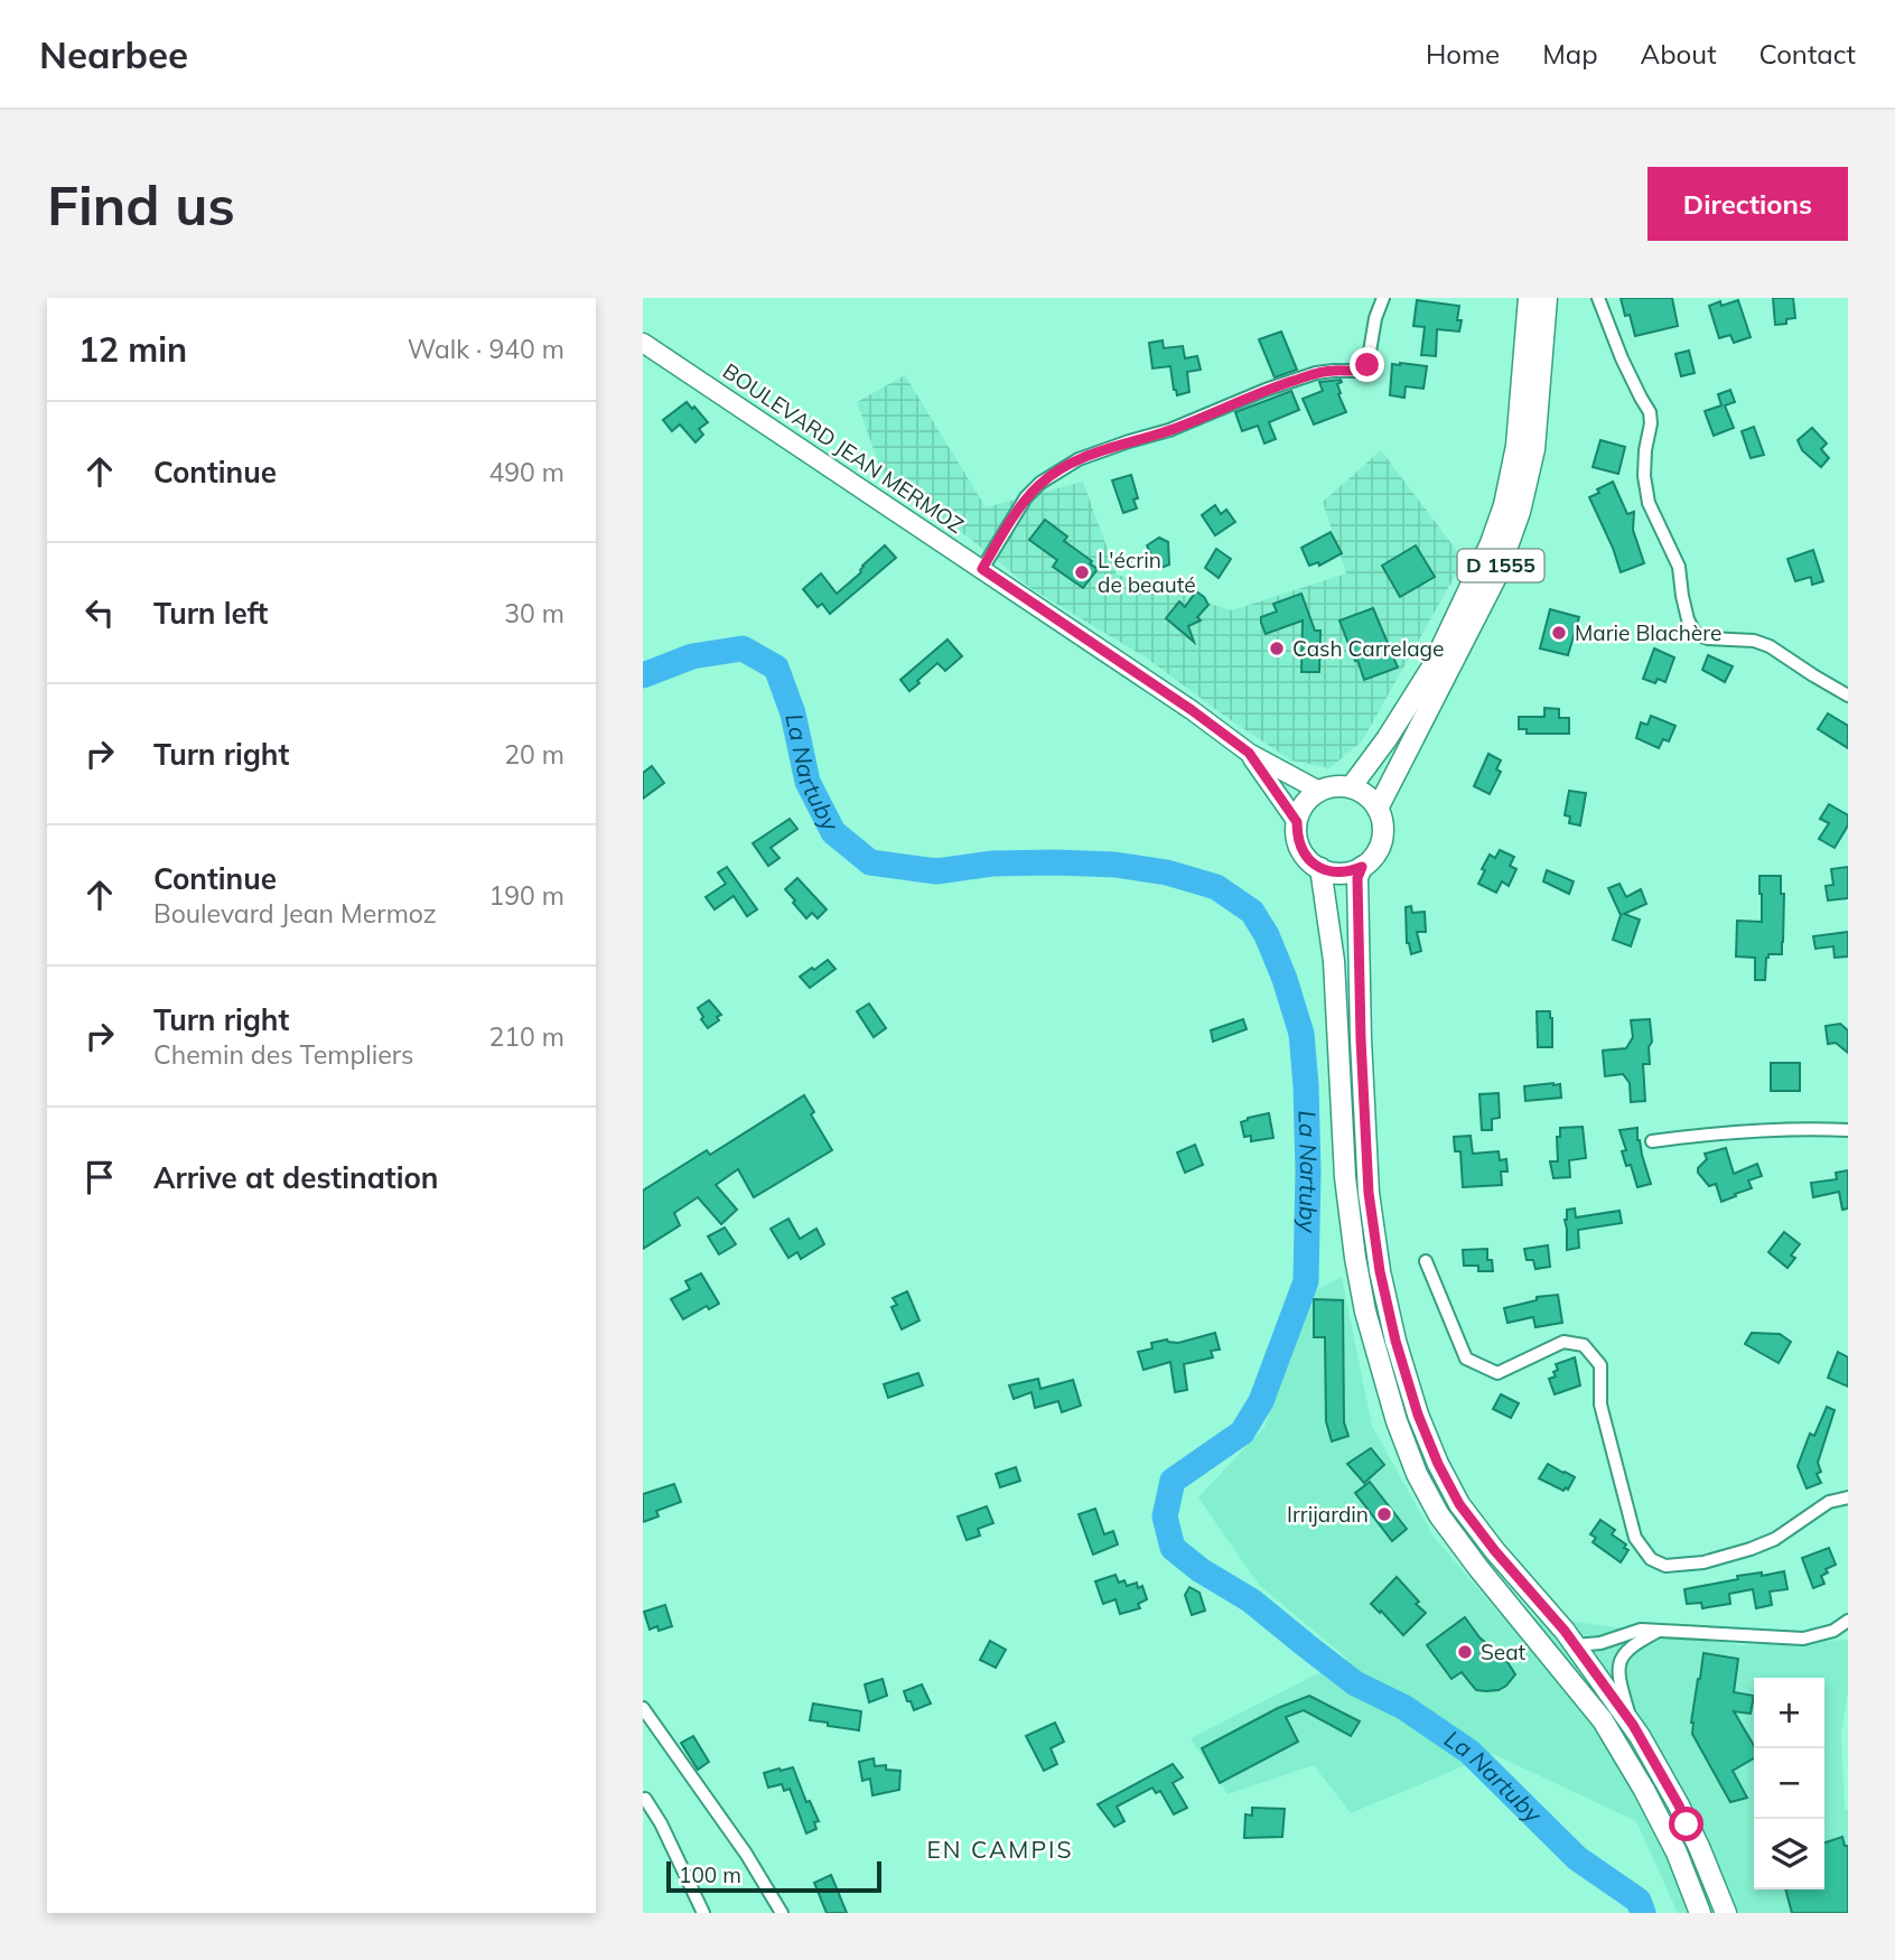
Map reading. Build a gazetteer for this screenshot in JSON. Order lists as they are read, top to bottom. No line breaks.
{"streets":{"main road":["BOULEVARD JEAN MERMOZ","D 1555"]},"crossings":[["BOULEVARD JEAN MERMOZ","D 1555"]],"districts":["EN CAMPIS"],"water":["La Nartuby"],"places":["L'écrin de beauté","Marie Blachère","Cash Carrelage","Irrijardin","Seat"],"scale_bar":"100 m","page":{"header":"Nearbee","nav":["Home","Map","About","Contact"],"buttons":"Directions","title":"Find us","heading":["12 min","Walk · 940 m"],"list":[["Continue","490 m"],["Turn left","30 m"],["Turn right","20 m"],["Continue","Boulevard Jean Mermoz","190 m"],["Turn right","Chemin des Templiers","210 m"],"Arrive at destination"],"map_buttons":["+","−"],"scale":"100 m"}}
